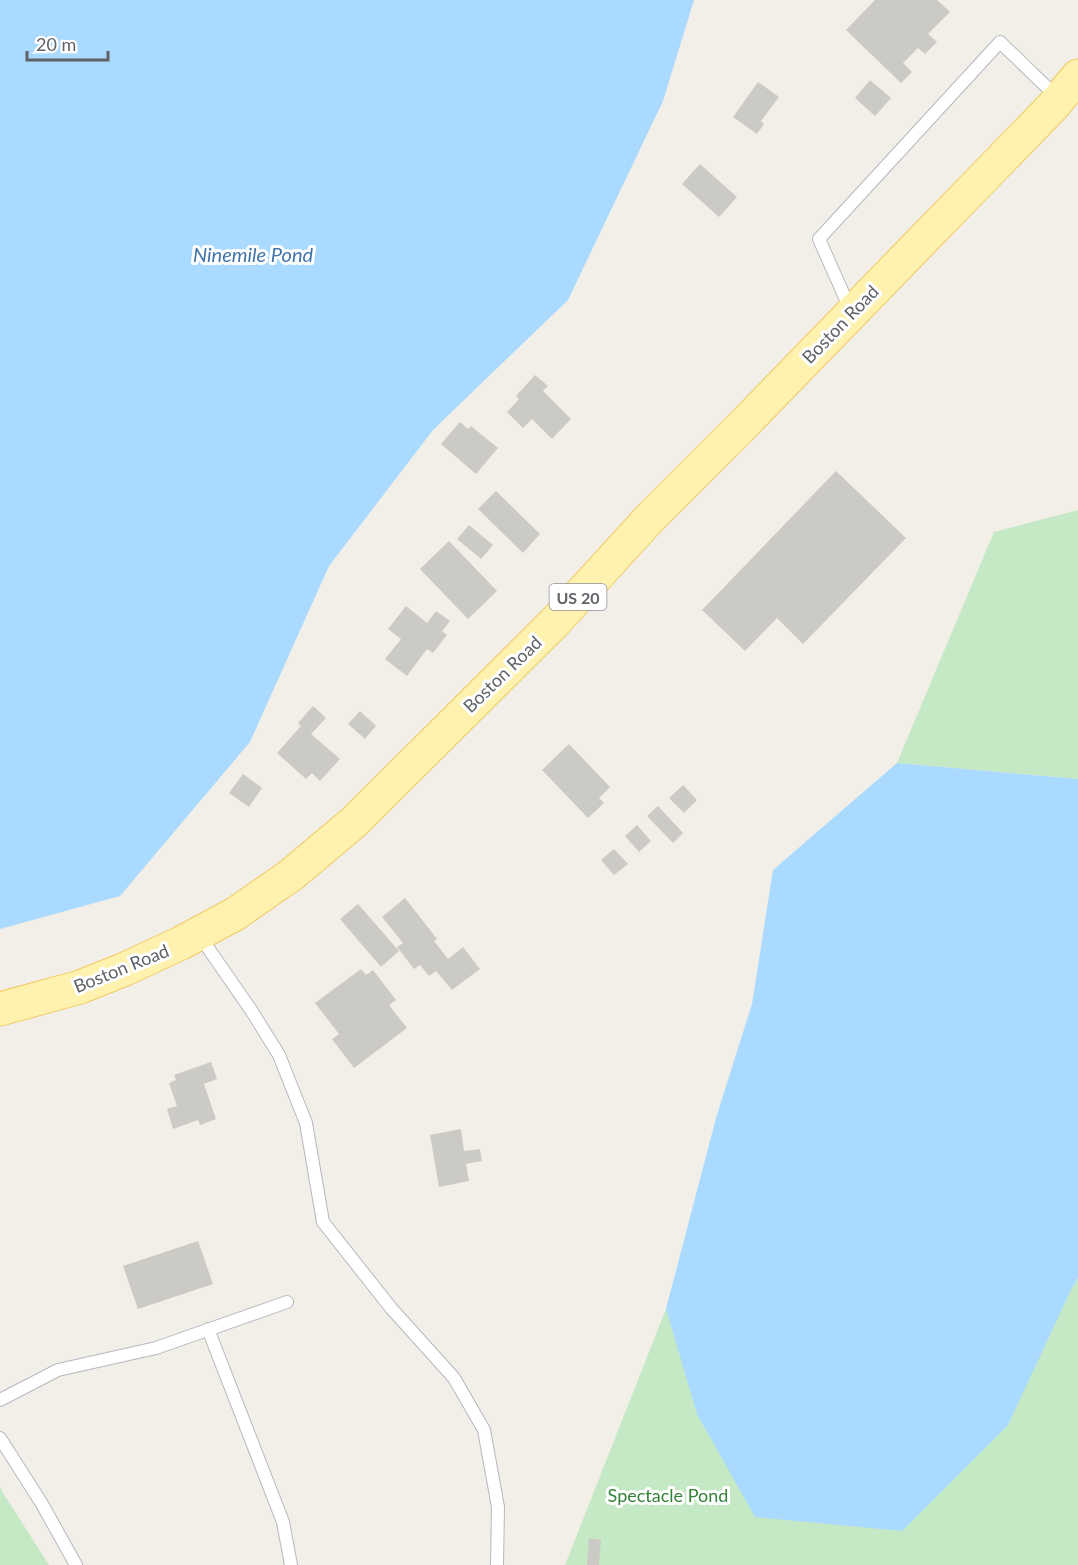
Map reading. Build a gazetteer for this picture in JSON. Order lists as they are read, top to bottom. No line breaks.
{"streets":{"main road":["Boston Road","US 20"]},"water":["Ninemile Pond"],"parks":["Spectacle Pond"],"scale_bar":"20 m"}
